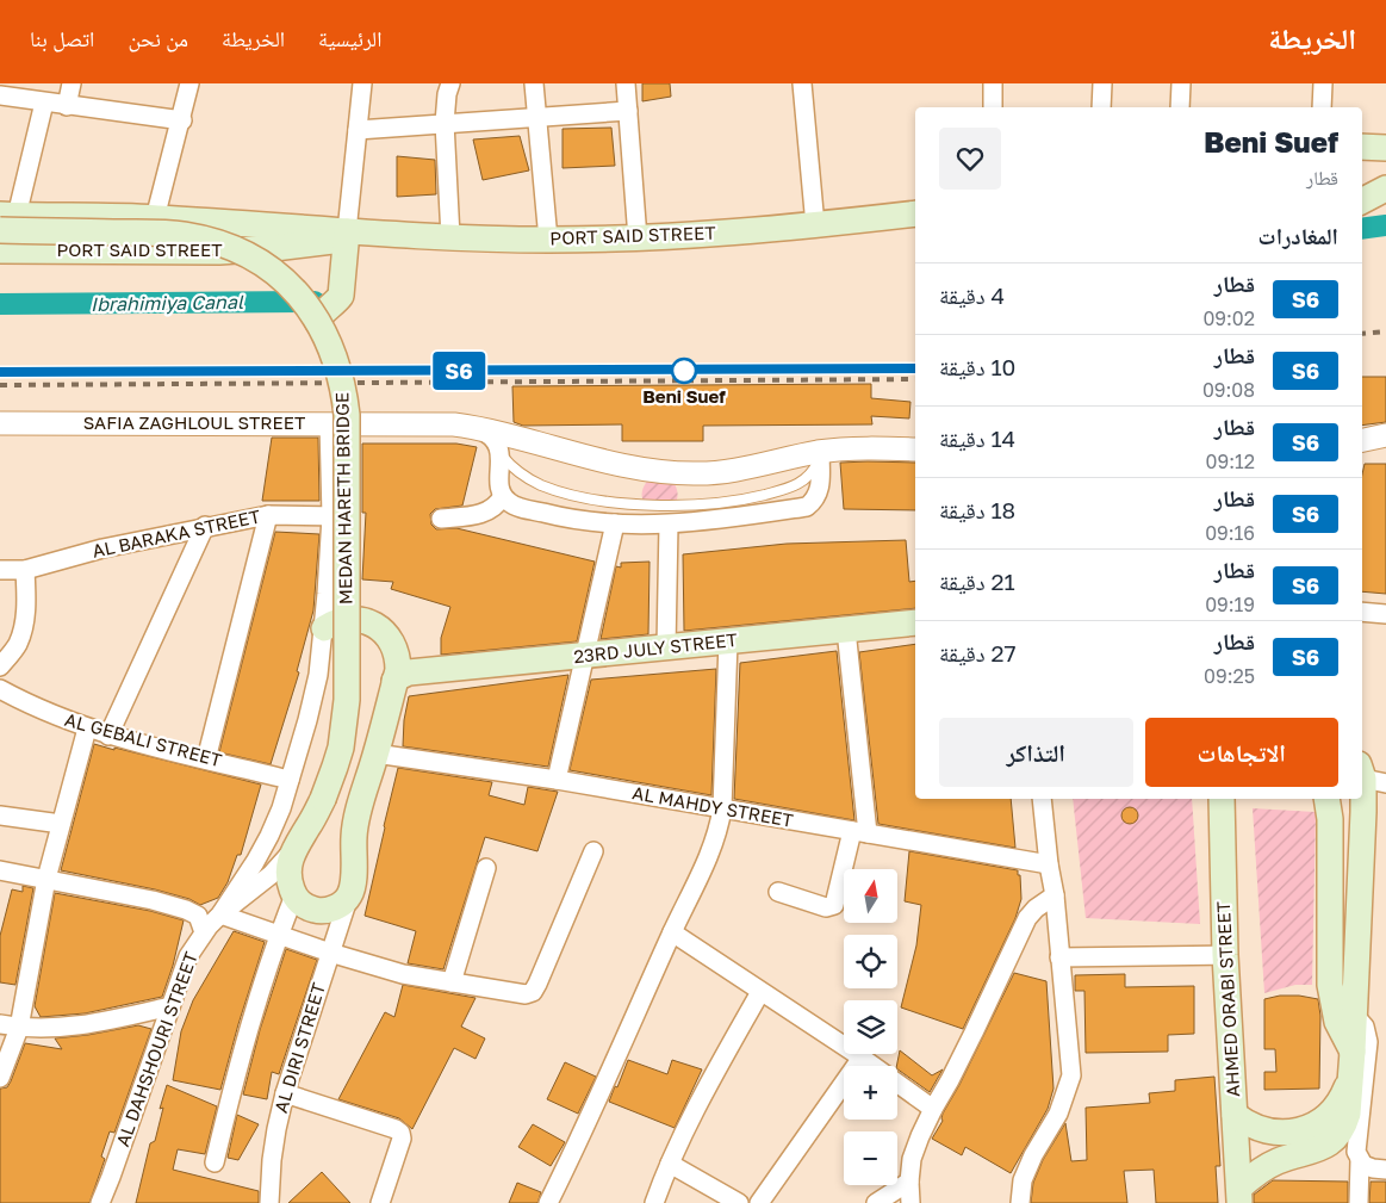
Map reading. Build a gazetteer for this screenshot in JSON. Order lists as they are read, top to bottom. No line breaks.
{"streets":{"main road":["PORT SAID STREET","MEDAN HARETH BRIDGE","23RD JULY STREET","AHMED ORABI STREET","AL DIRI STREET"],"street":["SAFIA ZAGHLOUL STREET","AL BARAKA STREET","AL GEBALI STREET","AL MAHDY STREET","AL DAHSHOURI STREET"]},"crossings":[["PORT SAID STREET","MEDAN HARETH BRIDGE"],["SAFIA ZAGHLOUL STREET","AL DAHSHOURI STREET"],["MEDAN HARETH BRIDGE","AL DAHSHOURI STREET"],["AL BARAKA STREET","AL DAHSHOURI STREET"],["23RD JULY STREET","AL DIRI STREET"],["AL GEBALI STREET","AL DAHSHOURI STREET"],["AL MAHDY STREET","AL DIRI STREET"]],"water":["Ibrahimiya Canal"],"places":["Beni Suef"],"north":"top","page":{"header":"الخريطة","nav":["الرئيسية","الخريطة","من نحن","اتصل بنا"],"on_map":"S6","heading":[["Beni Suef","قطار"],"المغادرات"],"list":[{"mark":"S6","name":"قطار","note":"09:02","value":"4 دقيقة"},{"mark":"S6","name":"قطار","note":"09:08","value":"10 دقيقة"},{"mark":"S6","name":"قطار","note":"09:12","value":"14 دقيقة"},{"mark":"S6","name":"قطار","note":"09:16","value":"18 دقيقة"},{"mark":"S6","name":"قطار","note":"09:19","value":"21 دقيقة"},{"mark":"S6","name":"قطار","note":"09:25","value":"27 دقيقة"}],"buttons":["الاتجاهات","التذاكر"],"map_buttons":["+","−"]}}
